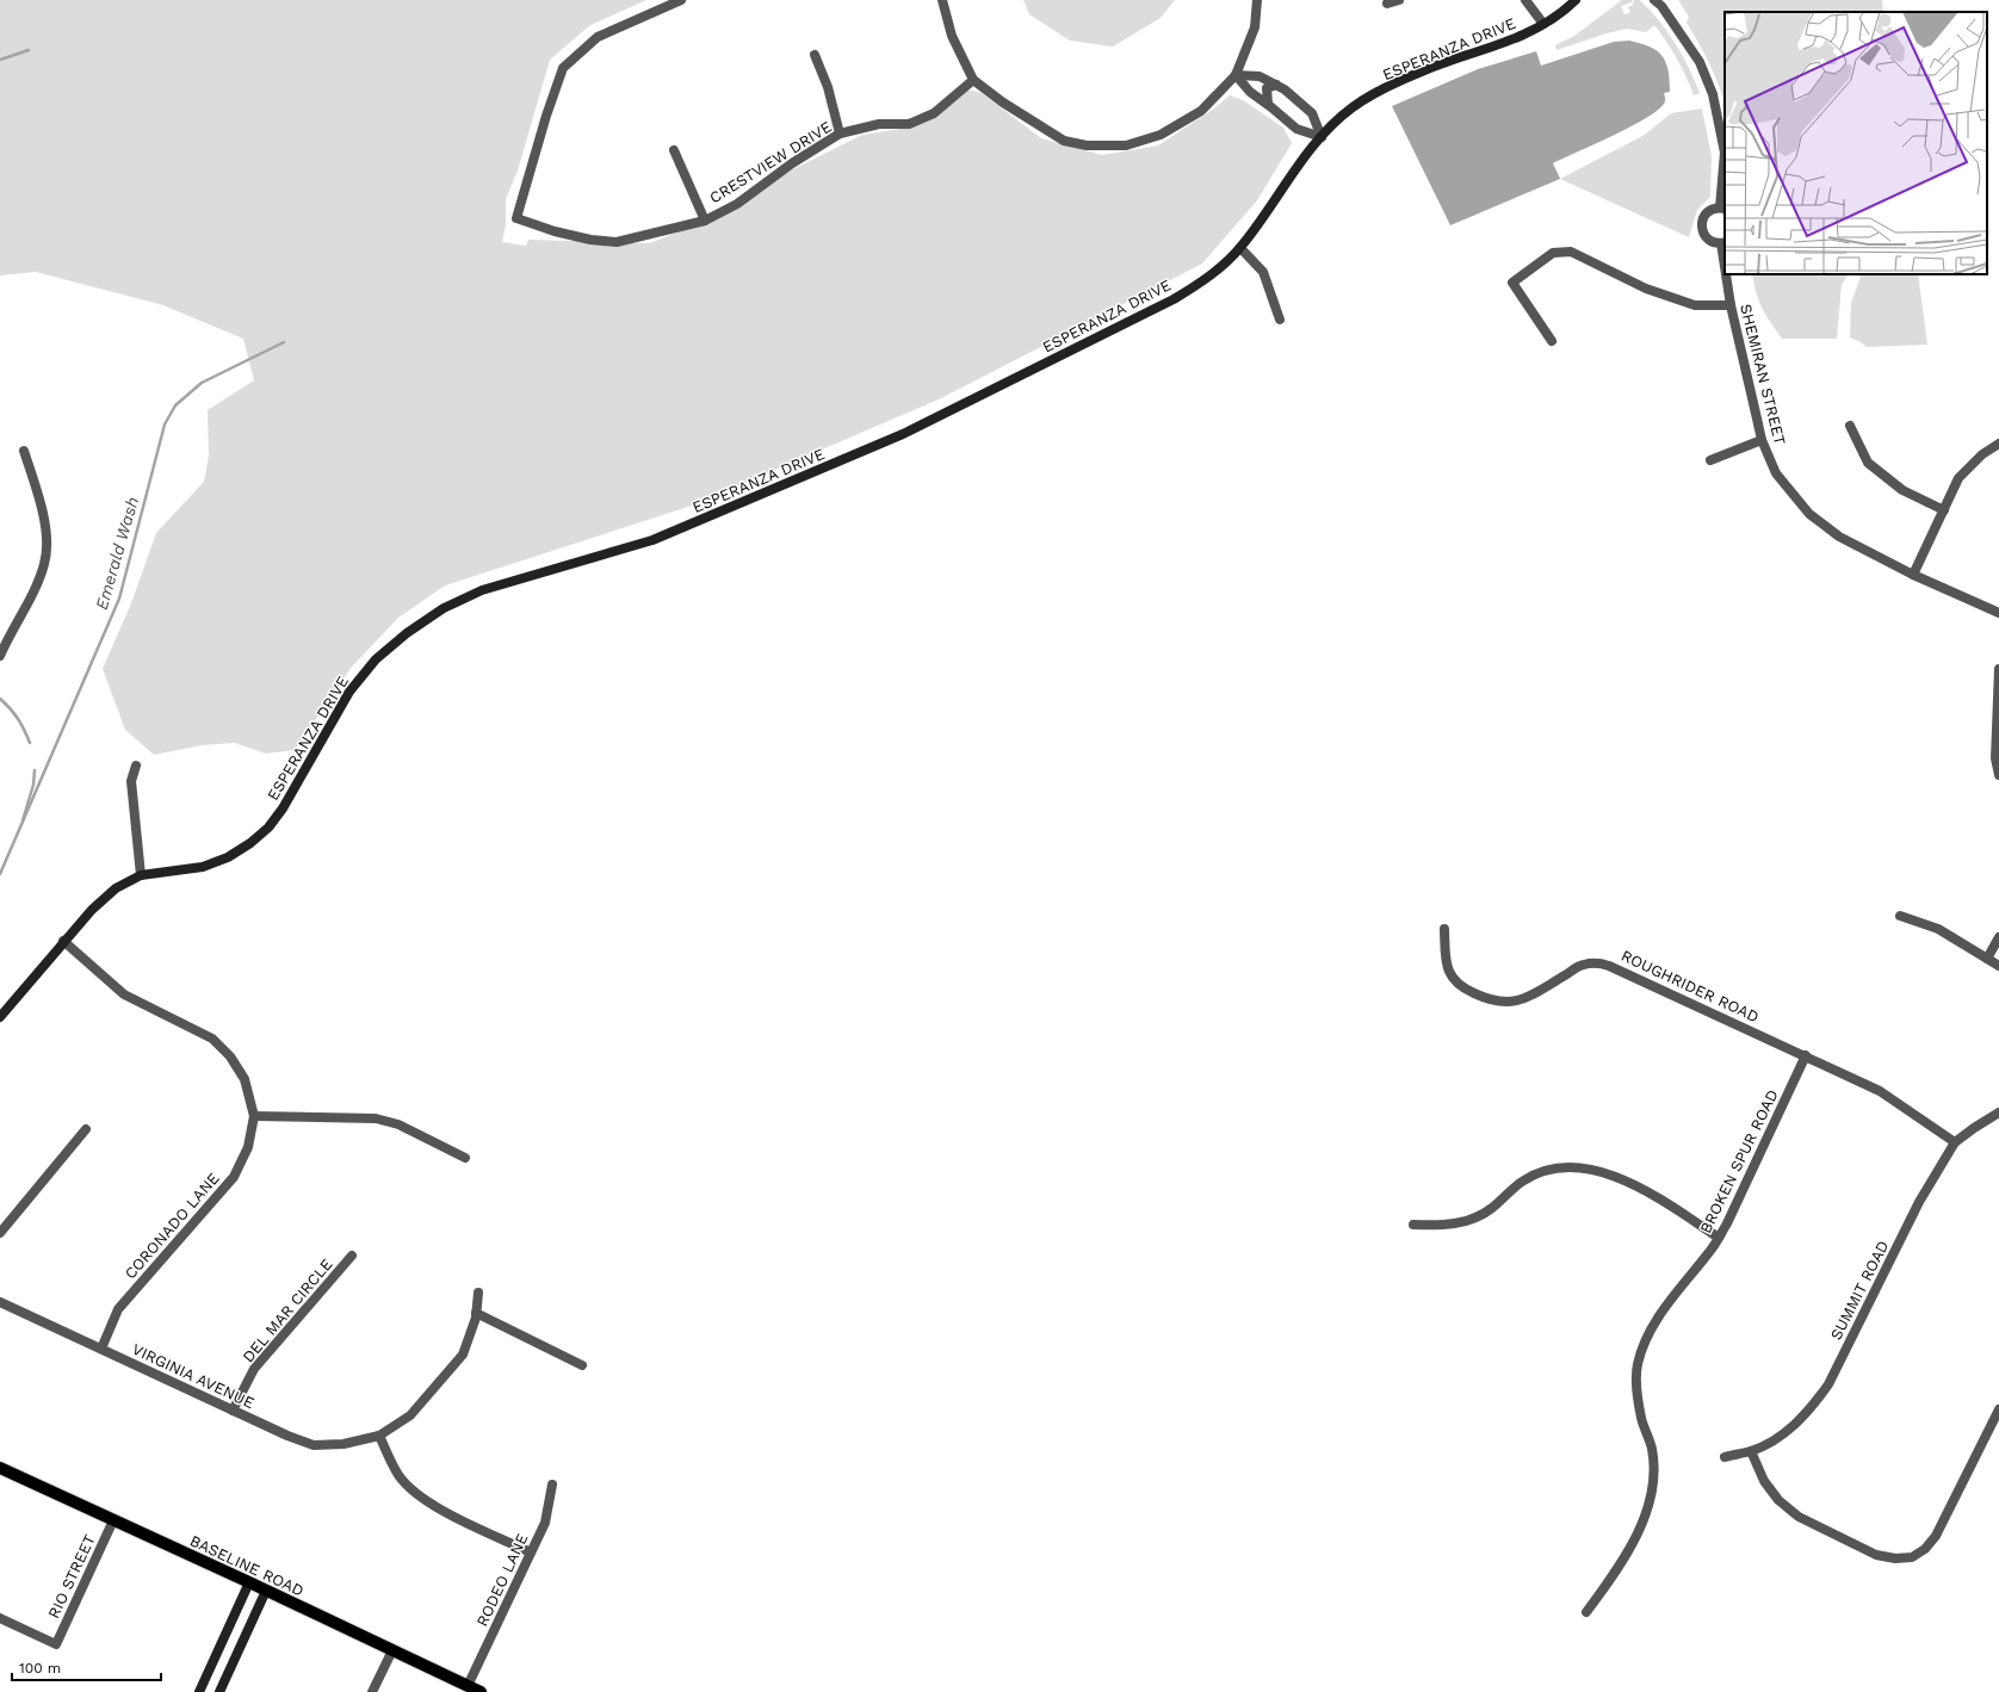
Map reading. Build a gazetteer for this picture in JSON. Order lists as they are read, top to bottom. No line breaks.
{"streets":{"main road":["ESPERANZA DRIVE","BASELINE ROAD"],"street":["CRESTVIEW DRIVE","SHEMIRAN STREET","ROUGHRIDER ROAD","BROKEN SPUR ROAD","CORONADO LANE","SUMMIT ROAD","DEL MAR CIRCLE","VIRGINIA AVENUE","RIO STREET","RODEO LANE"]},"crossings":[["ROUGHRIDER ROAD","BROKEN SPUR ROAD"],["ROUGHRIDER ROAD","SUMMIT ROAD"],["CORONADO LANE","VIRGINIA AVENUE"],["DEL MAR CIRCLE","VIRGINIA AVENUE"],["BASELINE ROAD","RIO STREET"],["BASELINE ROAD","RODEO LANE"]],"water":["Emerald Wash"],"scale_bar":"100 m"}
